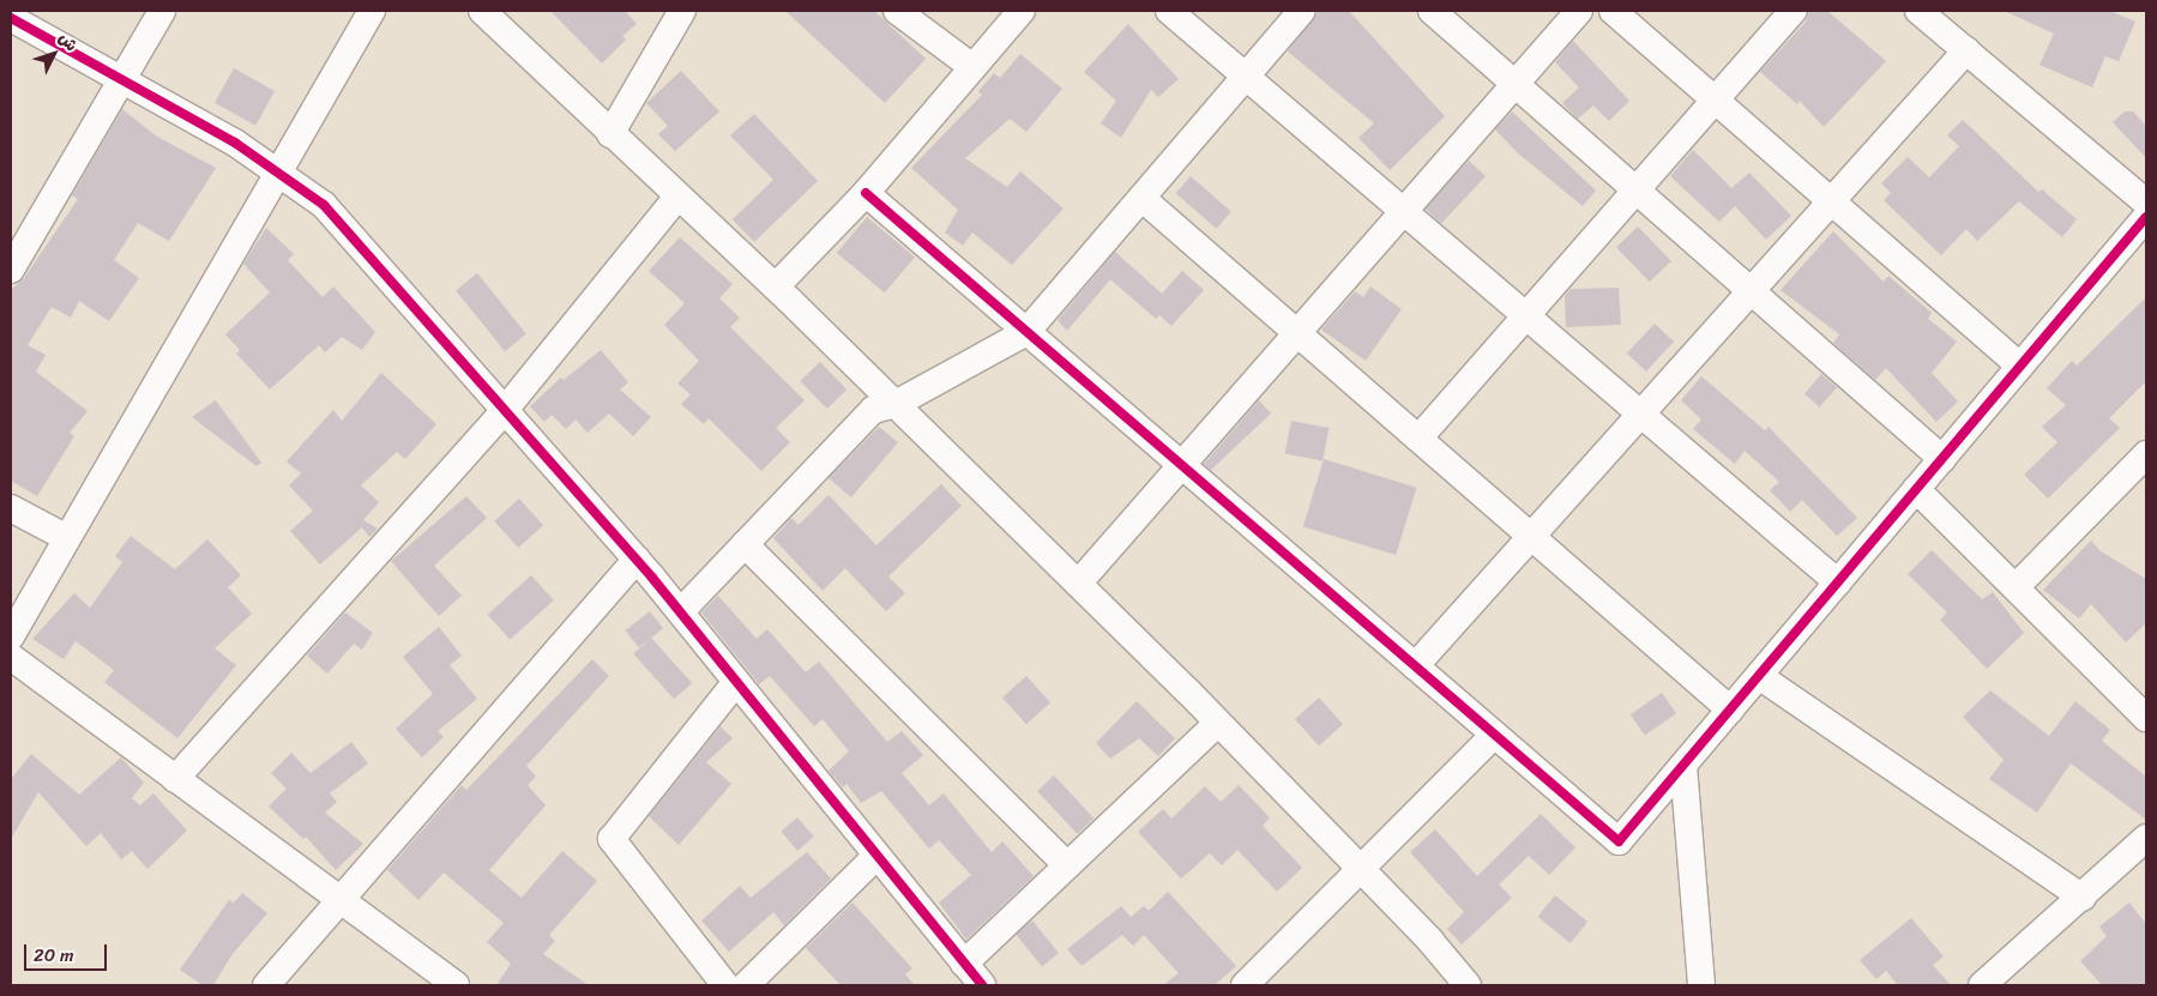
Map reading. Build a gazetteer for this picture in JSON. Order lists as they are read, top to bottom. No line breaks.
{"scale_bar":"20 m","north":"top right"}
